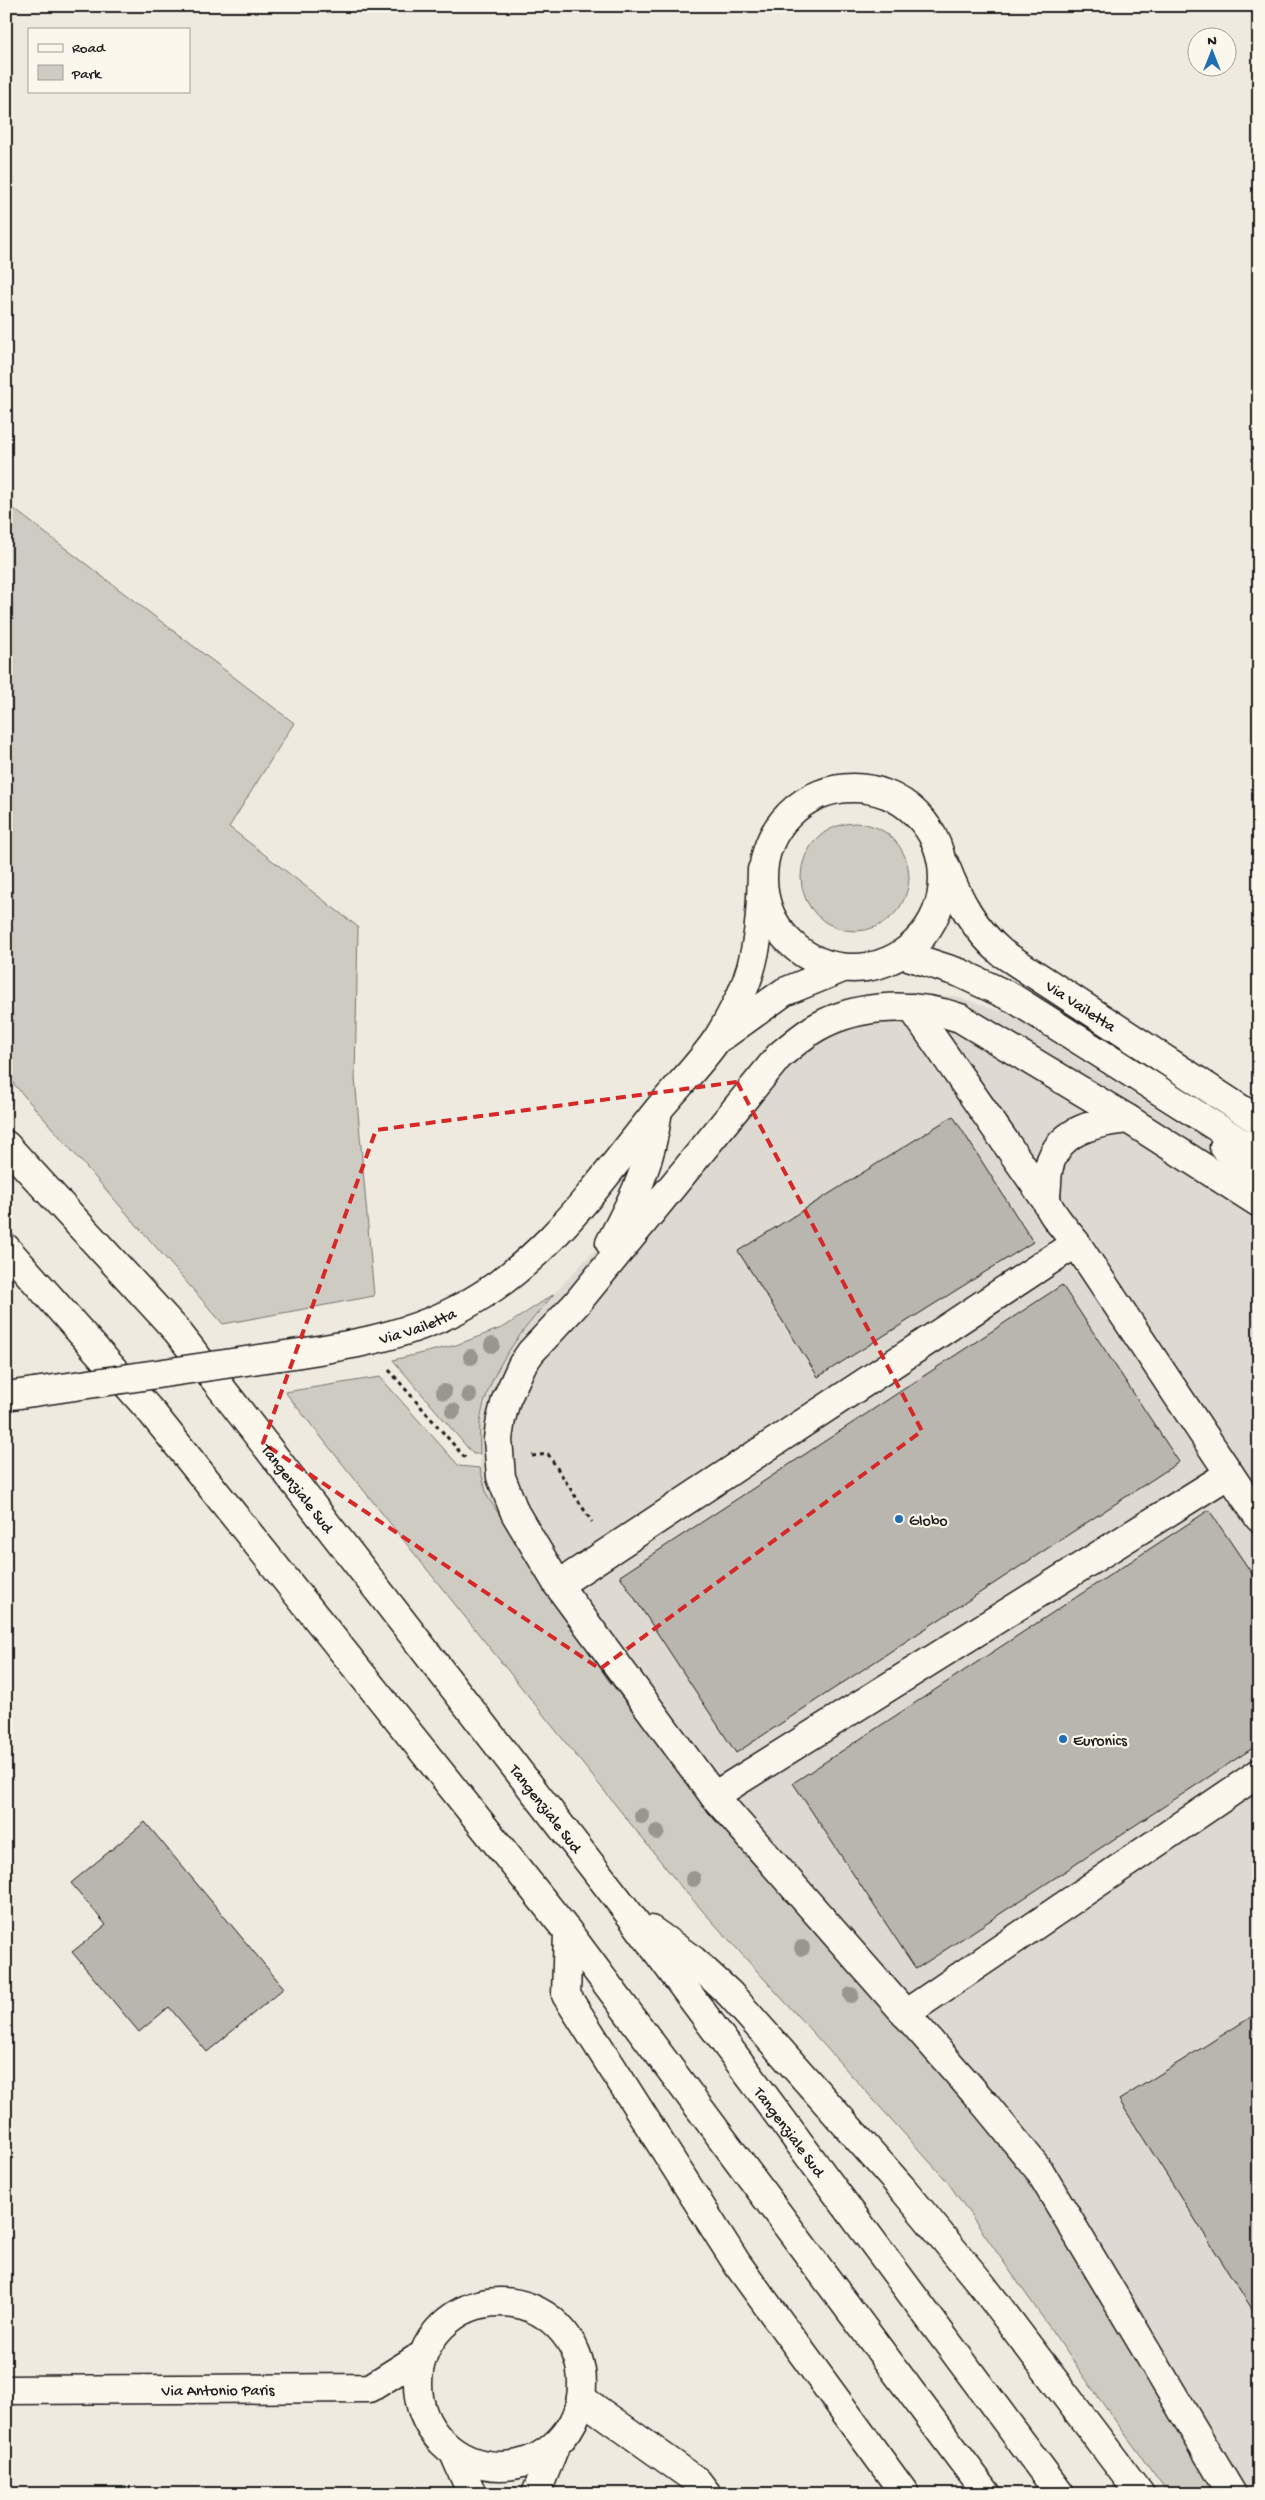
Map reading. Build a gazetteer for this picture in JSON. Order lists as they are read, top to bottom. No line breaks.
{"streets":{"main road":["Via Vailetta","Tangenziale Sud","Via Antonio Paris"]},"places":["Globo","Euronics"],"legend":["Road","Park"],"north":"top"}
